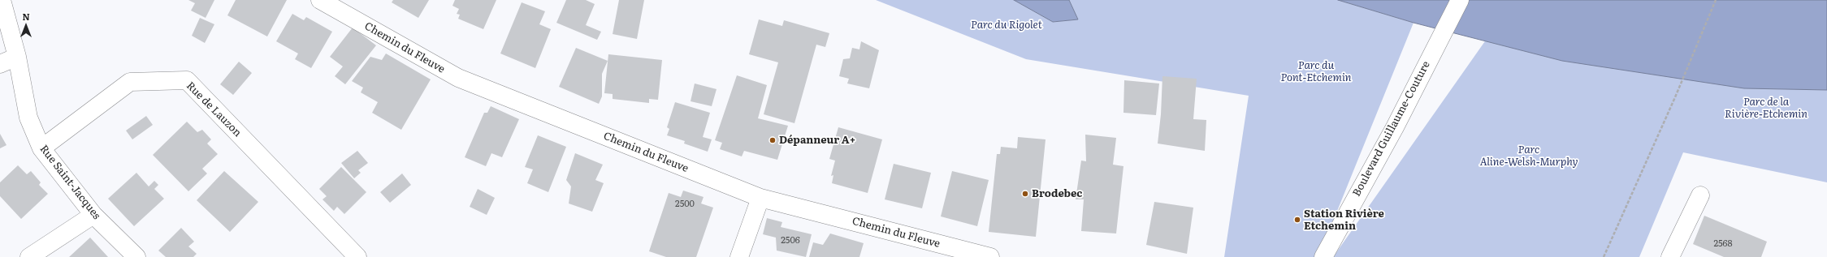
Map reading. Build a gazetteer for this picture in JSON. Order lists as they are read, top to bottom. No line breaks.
{"streets":{"street":["Chemin du Fleuve","Rue de Lauzon","Boulevard Guillaume-Couture","Rue Saint-Jacques"]},"crossings":[["Rue de Lauzon","Rue Saint-Jacques"]],"parks":["Parc du Rigolet","Parc du Pont-Etchemin","Parc de la Rivière-Etchemin","Parc Aline-Welsh-Murphy"],"places":["Dépanneur A+","Brodebec","Station Rivière Etchemin"],"house_numbers":["2500","2506","2568"],"north":"top"}
